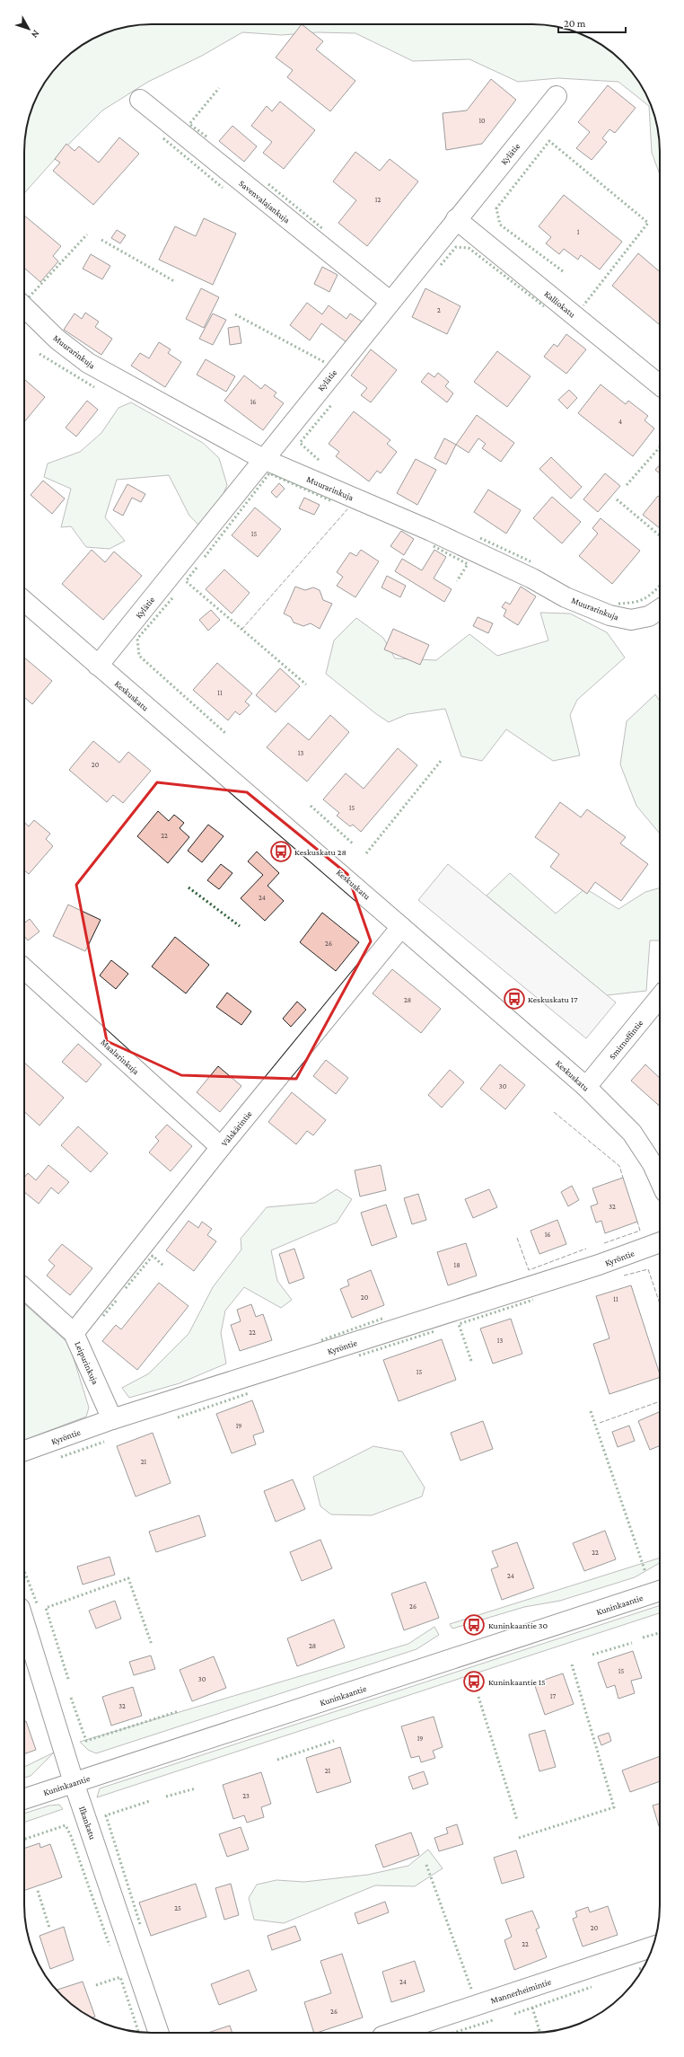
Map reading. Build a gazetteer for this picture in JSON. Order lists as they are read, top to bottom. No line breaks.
{"streets":{"street":["Kylätie","Savenvalajankuja","Kalliokatu","Muurarinkuja","Keskuskatu","Smirnoffintie","Maalarinkuja","Välskärintie","Kyröntie","Leipurinkuja","Kuninkaantie","Ilkankatu","Mannerheimintie"]},"crossings":[["Kylätie","Savenvalajankuja"],["Kylätie","Kalliokatu"],["Kylätie","Muurarinkuja"],["Kylätie","Keskuskatu"],["Keskuskatu","Smirnoffintie"],["Keskuskatu","Välskärintie"],["Maalarinkuja","Välskärintie"],["Välskärintie","Leipurinkuja"],["Kyröntie","Leipurinkuja"],["Kuninkaantie","Ilkankatu"]],"places":{"bus stop":["Keskuskatu 28","Keskuskatu 17","Kuninkaantie 30","Kuninkaantie 15"]},"house_numbers":["10","12","1","2","16","4","15","11","13","20","15","22","24","26","28","30","32","16","18","20","11","22","13","15","19","21","22","24","26","28","15","30","17","32","19","21","23","25","20","22","24","26"],"scale_bar":"20 m","north":"bottom right"}
